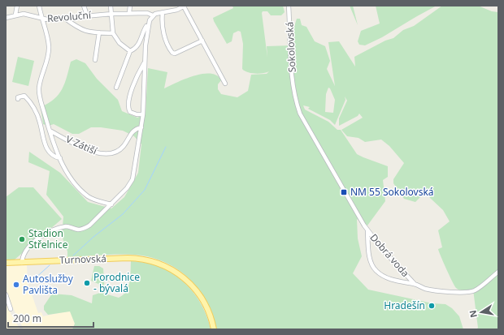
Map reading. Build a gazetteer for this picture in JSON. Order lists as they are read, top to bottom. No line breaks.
{"streets":{"main road":["Turnovská"],"street":["Revoluční","Sokolovská","V Zátiší","Dobrá voda"]},"crossings":[["Sokolovská","Dobrá voda"]],"places":{"transit":["NM 55 Sokolovská"],"other":["Stadion Střelnice","Porodnice - bývalá","Autoslužby Pavlišta","Hradešín"]},"scale_bar":"200 m","north":"left"}
